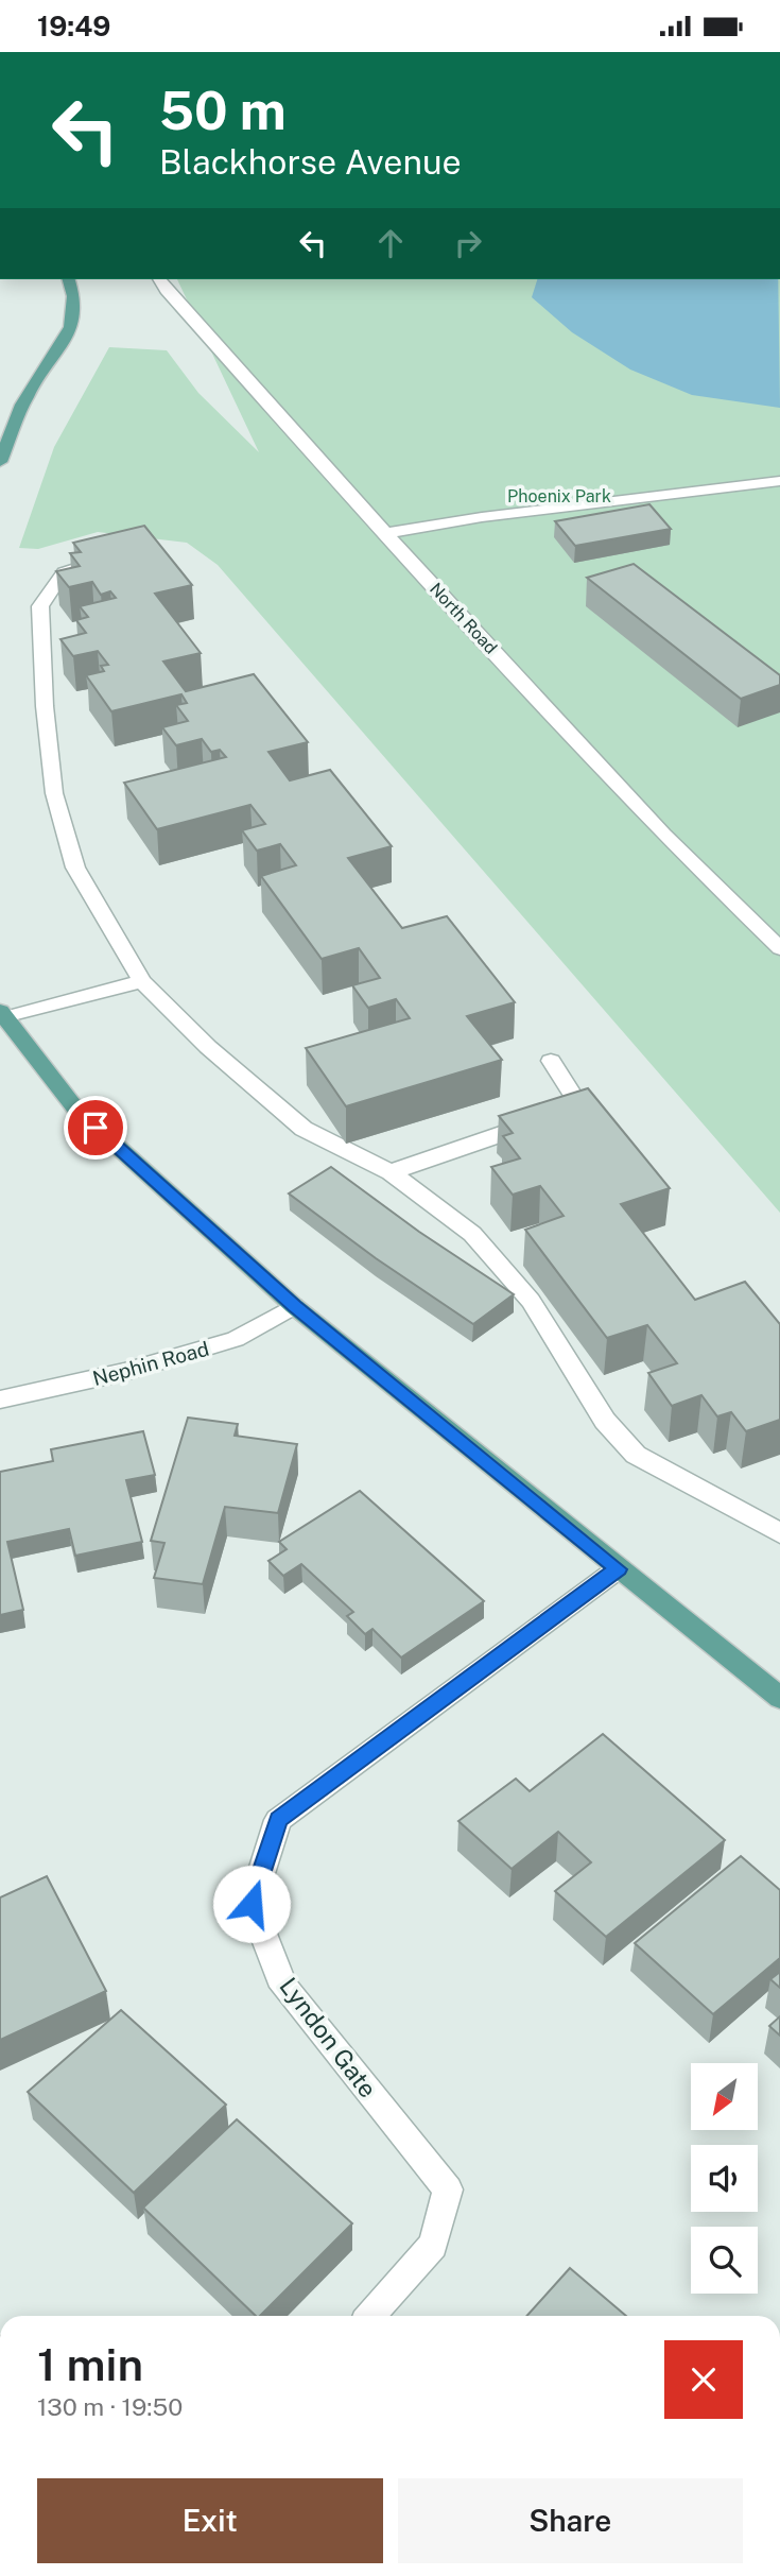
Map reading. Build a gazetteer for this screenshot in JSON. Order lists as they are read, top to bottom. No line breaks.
{"streets":{"street":["North Road","Nephin Road","Lyndon Gate"]},"parks":["Phoenix Park"],"north":"bottom left","page":{"status":"19:49","turn":["50 m","Blackhorse Avenue"],"heading":["1 min","130 m · 19:50"],"buttons":["Exit","Share"]}}
